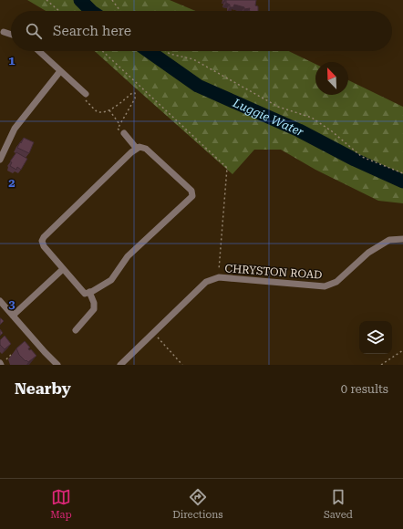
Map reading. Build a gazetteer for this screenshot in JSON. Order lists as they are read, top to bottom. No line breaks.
{"streets":{"street":["CHRYSTON ROAD"]},"water":["Luggie Water"],"north":"top left","page":{"search":"Search here","heading":["Nearby","0 results"],"nav":["Map","Directions","Saved"]},"grid":{"rows":["1","2","3"]}}
